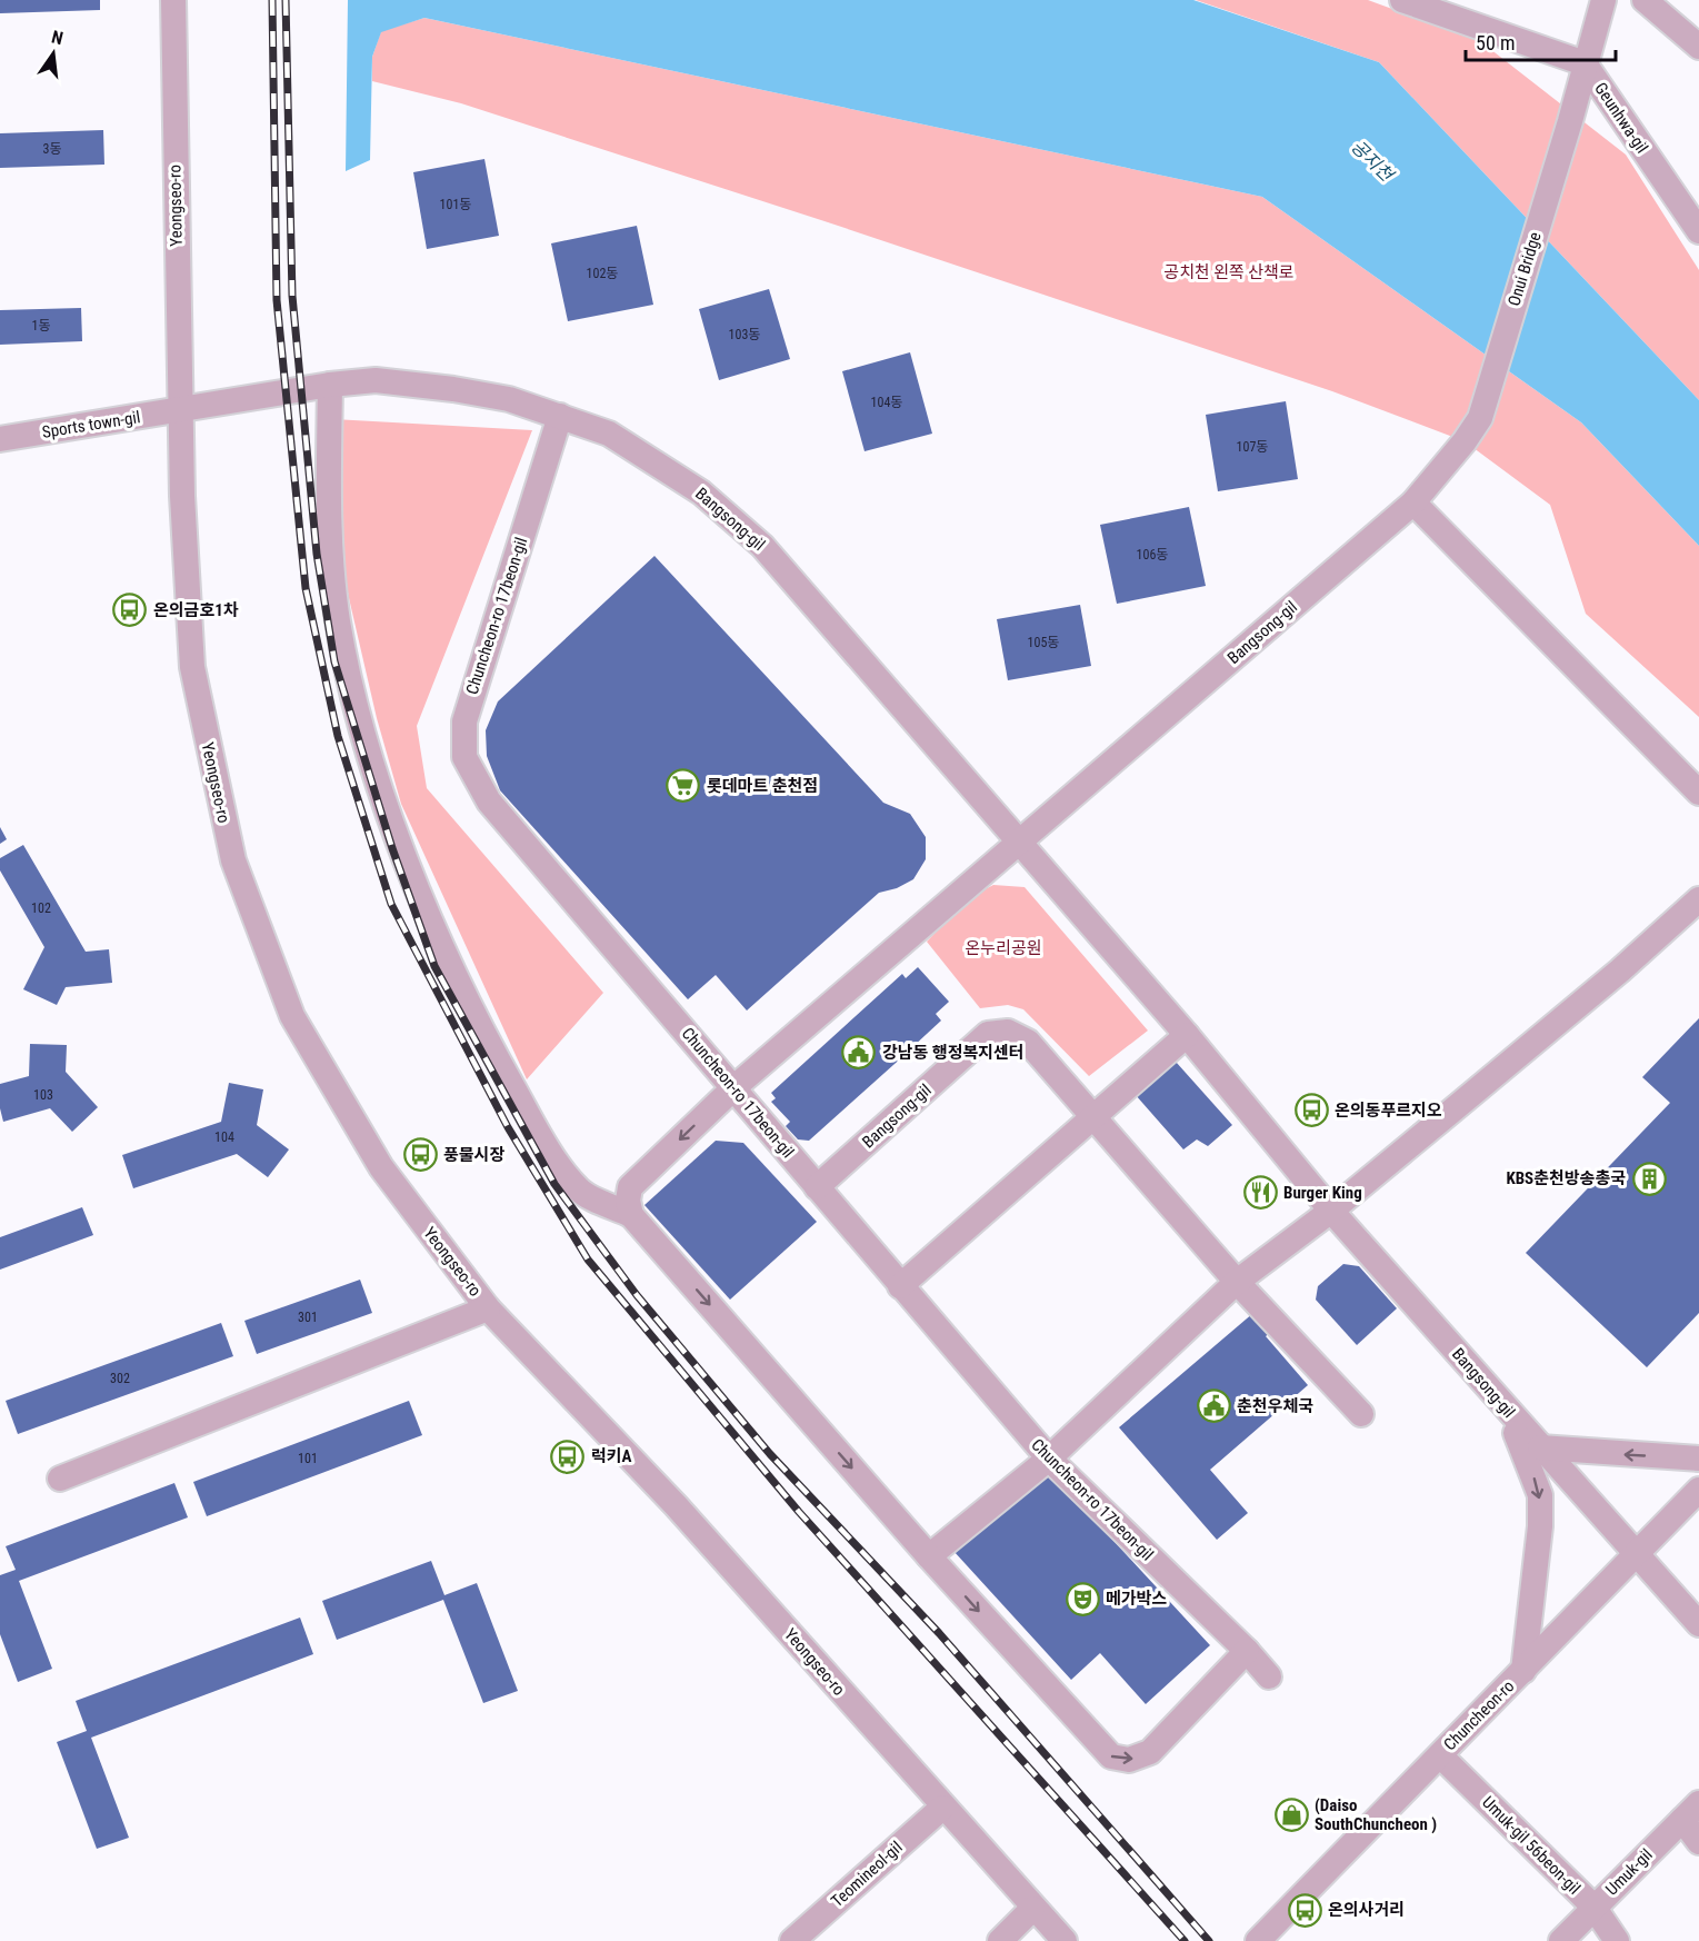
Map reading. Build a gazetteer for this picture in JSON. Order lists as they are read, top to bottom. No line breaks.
{"streets":{"street":["Geunhwa-gil","Yeongseo-ro","Onui Bridge","Sports town-gil","Bangsong-gil","Chuncheon-ro 17beon-gil","Chuncheon-ro","Umuk-gil 56beon-gil","Umuk-gil","Teomineol-gil"]},"crossings":[["Geunhwa-gil","Onui Bridge"],["Yeongseo-ro","Sports town-gil"],["Yeongseo-ro","Teomineol-gil"],["Onui Bridge","Bangsong-gil"],["Bangsong-gil","Chuncheon-ro 17beon-gil"],["Bangsong-gil","Chuncheon-ro"],["Chuncheon-ro","Umuk-gil 56beon-gil"],["Umuk-gil 56beon-gil","Umuk-gil"]],"water":["공지천"],"parks":["공치천 왼쪽 산책로","온누리공원"],"places":{"bus stop":["온의금호1차","온의동푸르지오","풍물시장","럭키A","온의사거리"],"supermarket":["롯데마트 춘천점"],"public building":["강남동 행정복지센터","춘천우체국"],"building":["KBS춘천방송총국"],"restaurant":["Burger King"],"theatre":["메가박스"],"shop":["(Daiso SouthChuncheon )"]},"house_numbers":["3동","101동","102동","1동","103동","104동","107동","106동","105동","102","103","104","301","302","101"],"scale_bar":"50 m","north":"top"}
